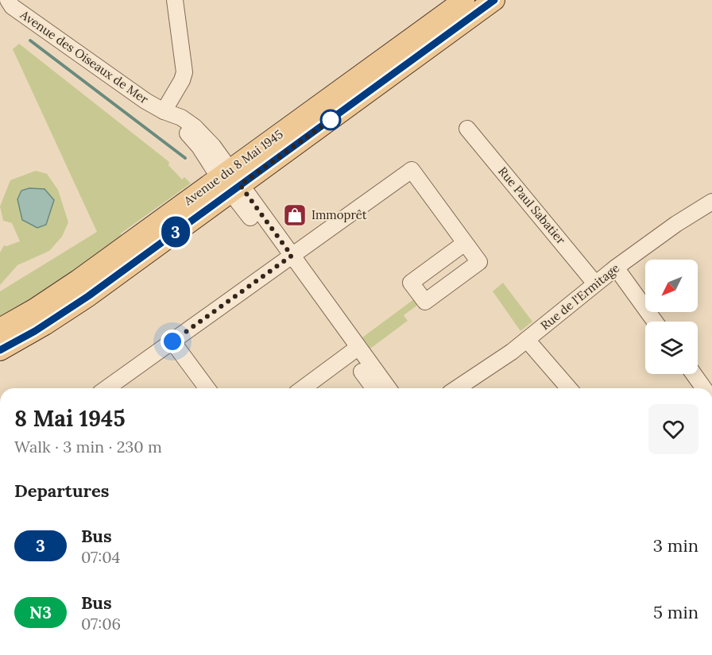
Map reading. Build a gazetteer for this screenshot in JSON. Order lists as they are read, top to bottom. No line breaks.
{"streets":{"main road":["Avenue du 8 Mai 1945"],"street":["Avenue des Oiseaux de Mer","Rue Paul Sabatier","Rue de l'Ermitage"]},"crossings":[["Avenue des Oiseaux de Mer","Avenue du 8 Mai 1945"],["Rue Paul Sabatier","Rue de l'Ermitage"]],"places":{"shop":["Immoprêt"]},"lines":["bus line 3"],"north":"bottom left","page":{"on_map":"3","heading":[["8 Mai 1945","Walk · 3 min · 230 m"],"Departures"],"list":[{"mark":"3","name":"Bus","note":"07:04","value":"3 min"},{"mark":"N3","name":"Bus","note":"07:06","value":"5 min"}]}}
